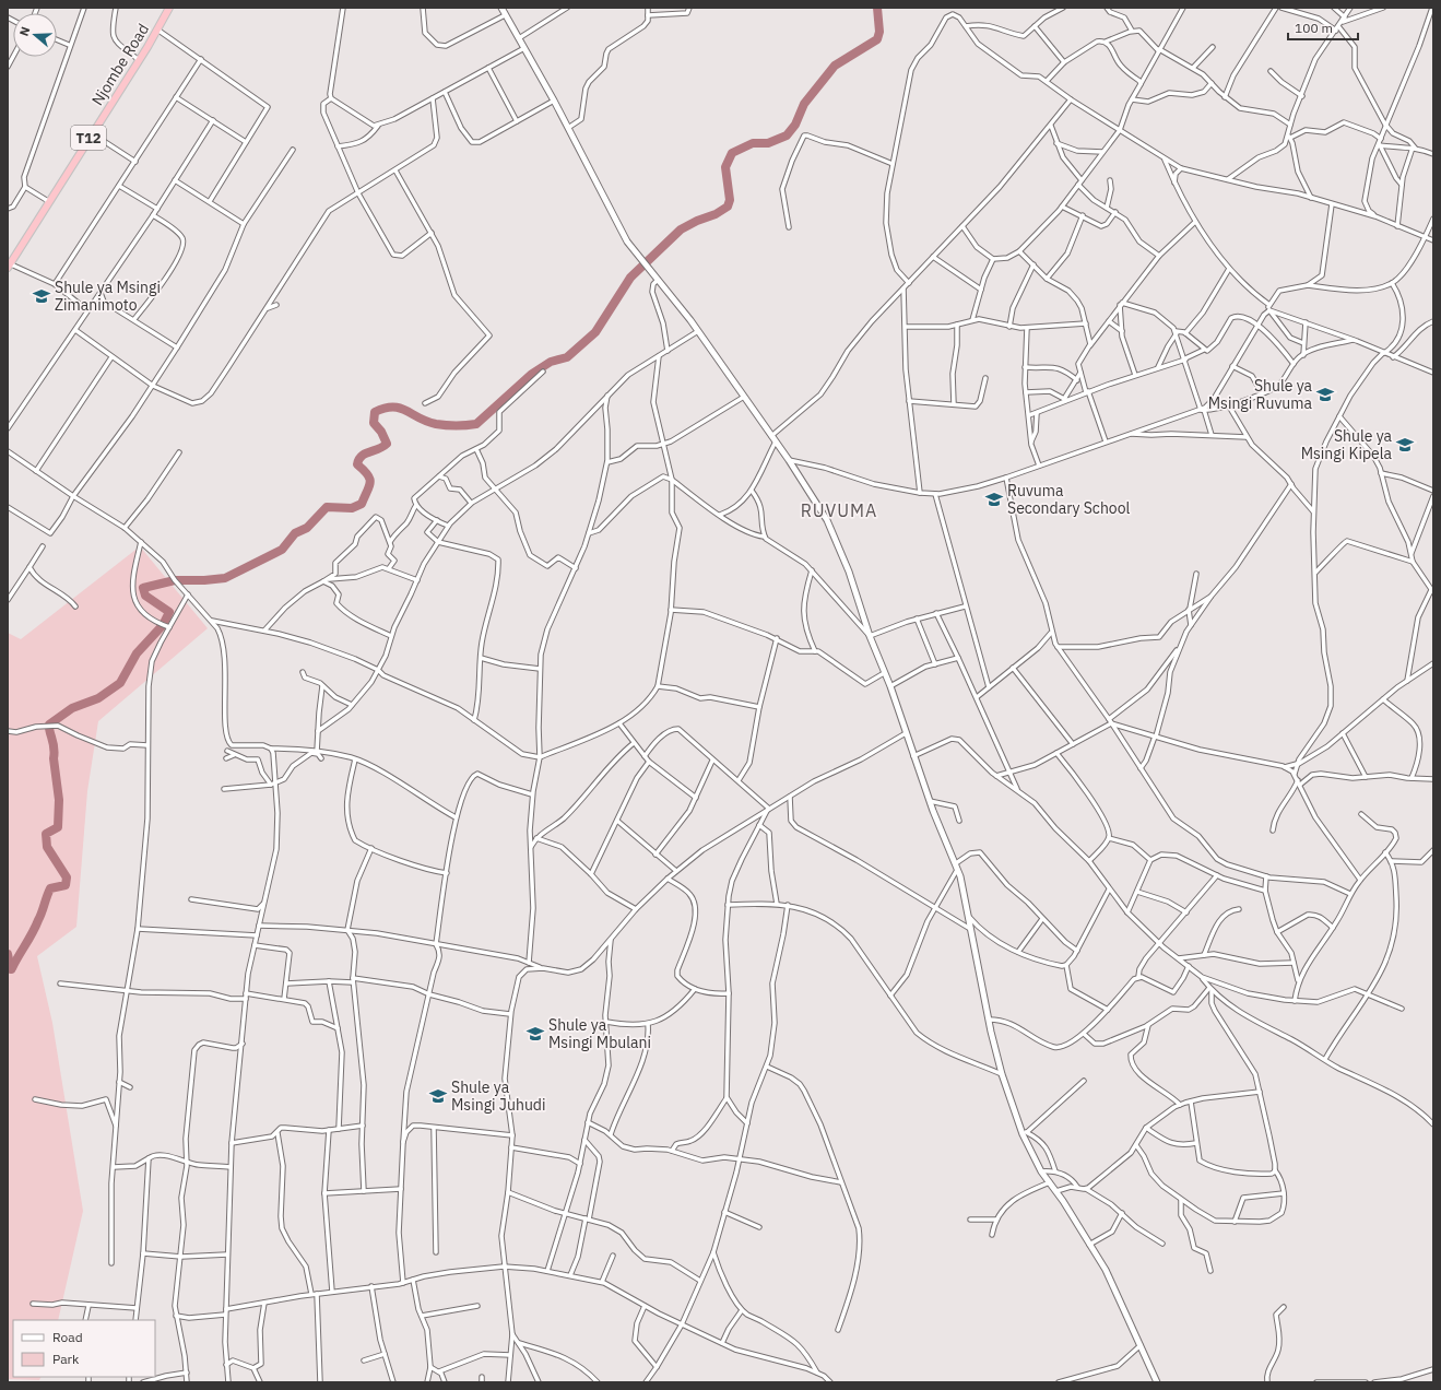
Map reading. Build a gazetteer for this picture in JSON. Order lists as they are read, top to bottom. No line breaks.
{"streets":{"highway":["Njombe Road","T12"]},"districts":["RUVUMA"],"places":{"school or university":["Shule ya Msingi Zimanimoto","Shule ya Msingi Ruvuma","Shule ya Msingi Kipela","Ruvuma Secondary School","Shule ya Msingi Mbulani","Shule ya Msingi Juhudi"]},"legend":["Road","Park"],"scale_bar":"100 m","north":"left"}
